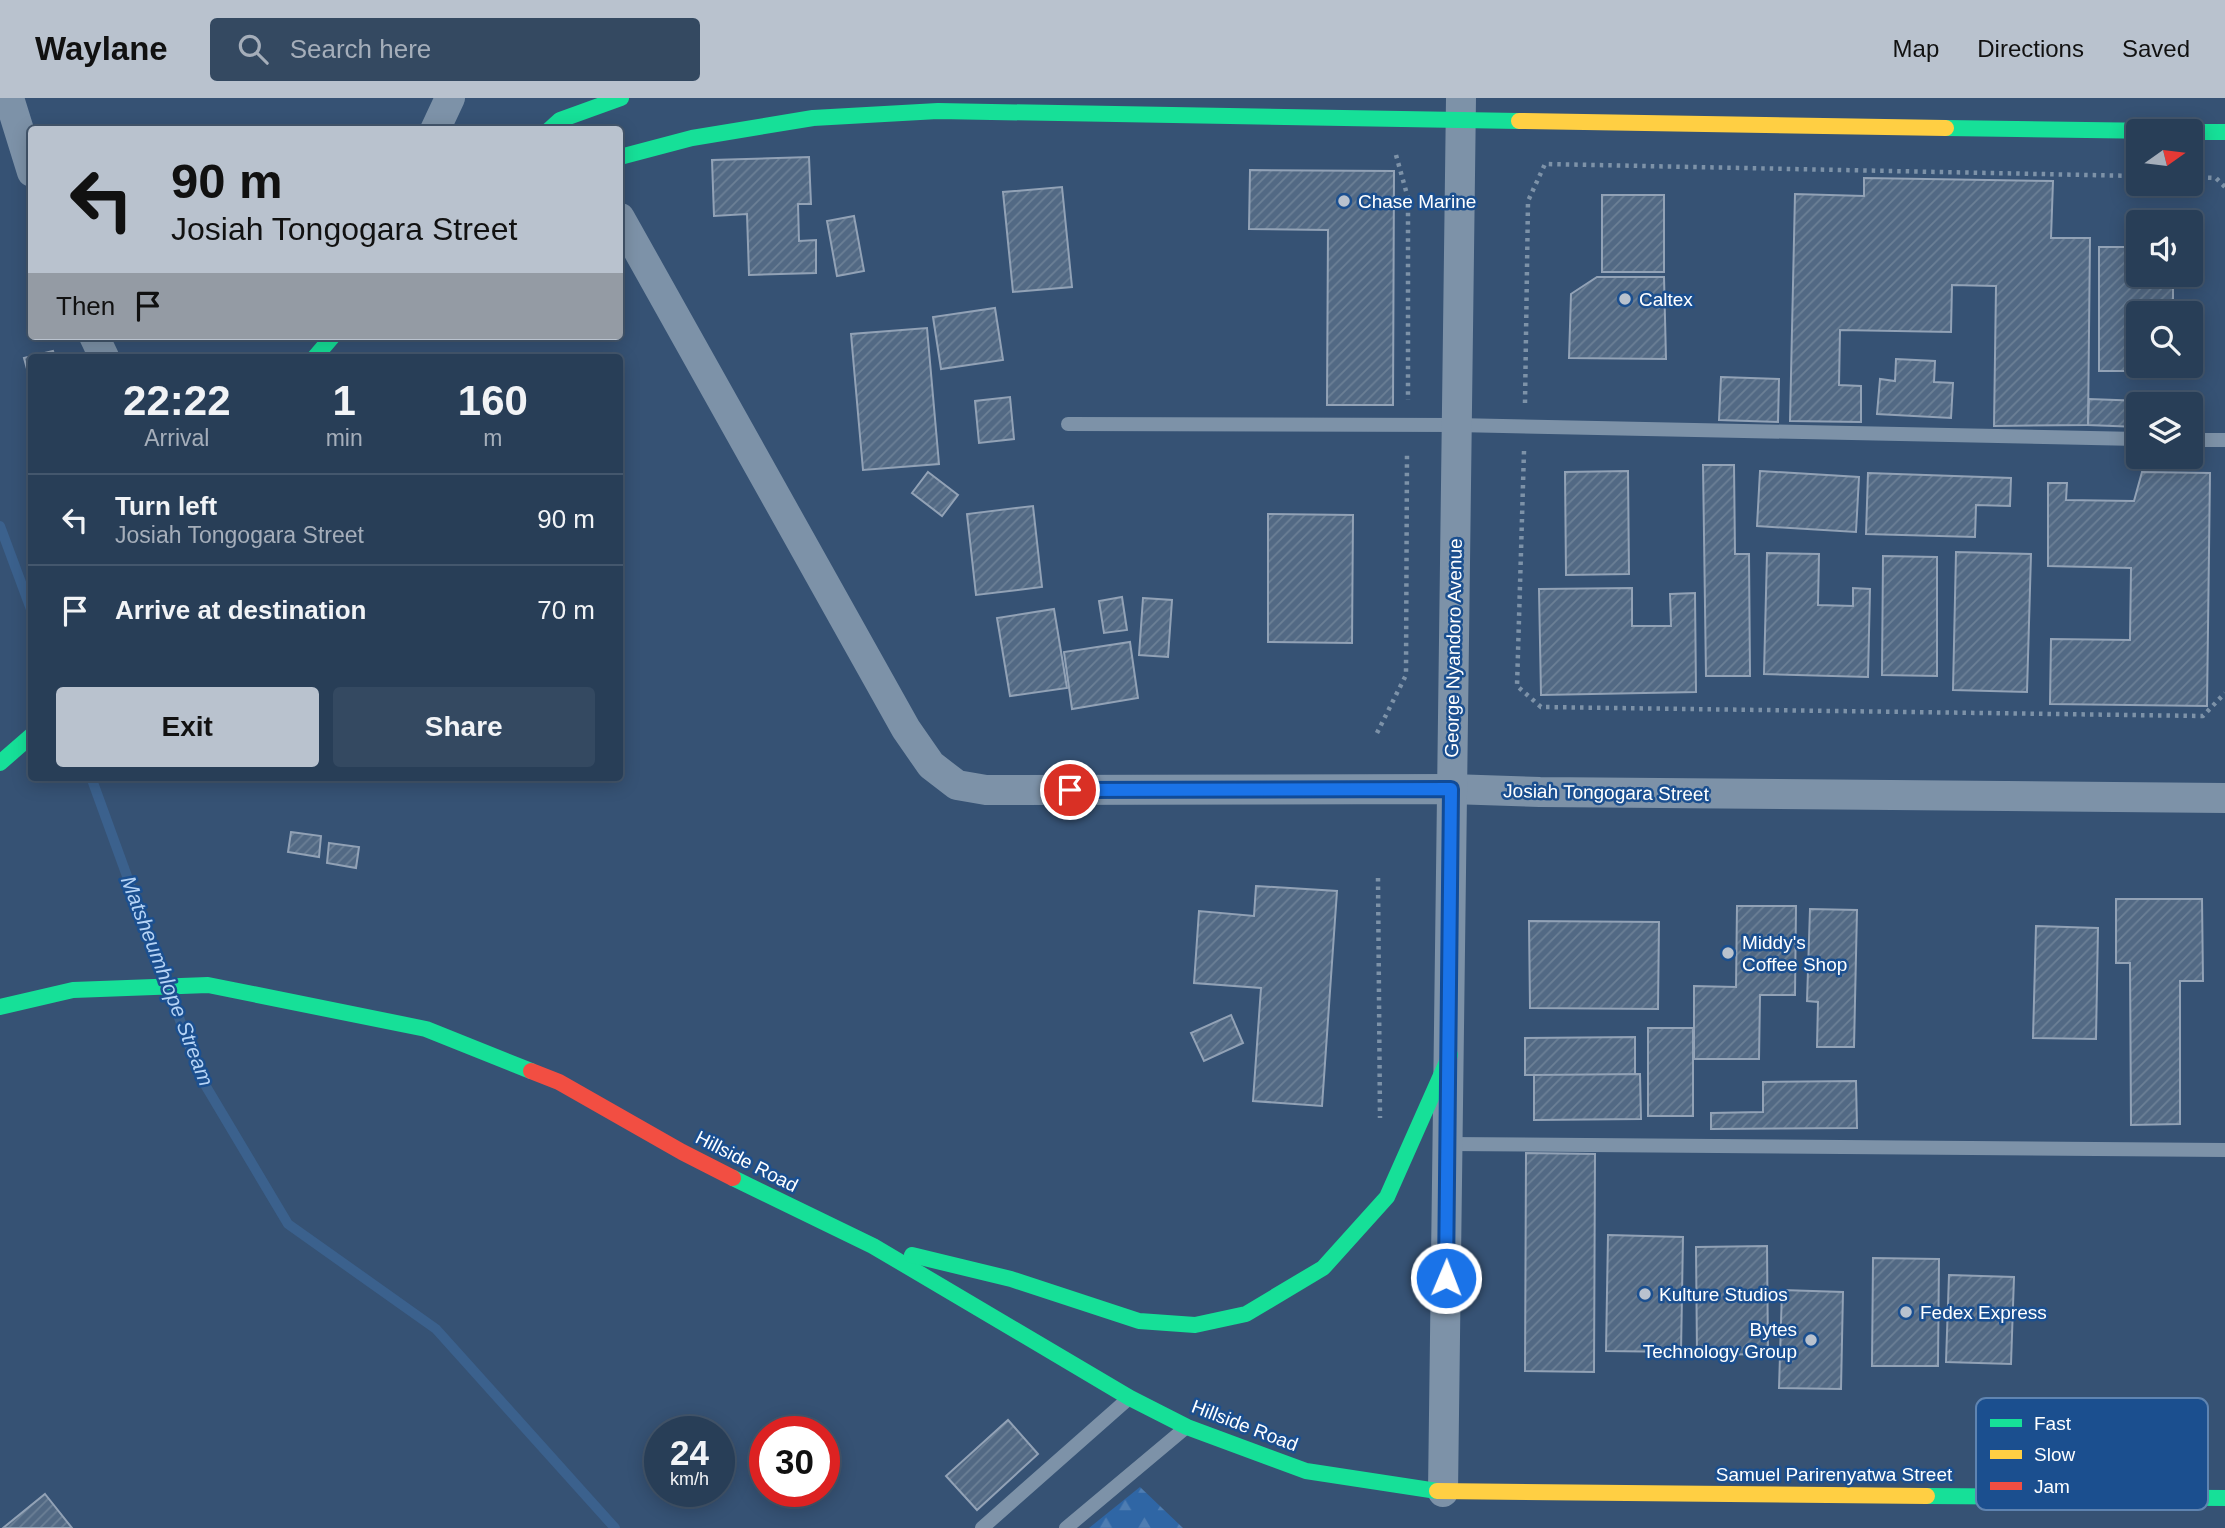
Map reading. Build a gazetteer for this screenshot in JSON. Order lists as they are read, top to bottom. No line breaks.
{"streets":{"street":["George Nyandoro Avenue","Josiah Tongogara Street","Hillside Road","Samuel Parirenyatwa Street"]},"crossings":[["George Nyandoro Avenue","Josiah Tongogara Street"],["George Nyandoro Avenue","Hillside Road"],["George Nyandoro Avenue","Samuel Parirenyatwa Street"],["Hillside Road","Samuel Parirenyatwa Street"]],"water":["Matsheumhlope Stream"],"places":["Chase Marine","Caltex","Middy's Coffee Shop","Kulture Studios","Fedex Express","Bytes Technology Group"],"legend":["Fast","Slow","Jam"],"north":"right","page":{"header":"Waylane","search":"Search here","nav":["Map","Directions","Saved"],"turn":["90 m","Josiah Tongogara Street"],"then":"Then","eta":["22:22","Arrival","1","min","160","m"],"list":[{"name":"Turn left","note":"Josiah Tongogara Street","value":"90 m"},{"name":"Arrive at destination","value":"70 m"}],"buttons":["Exit","Share"],"speed":"24 km/h","limit":"30"}}
